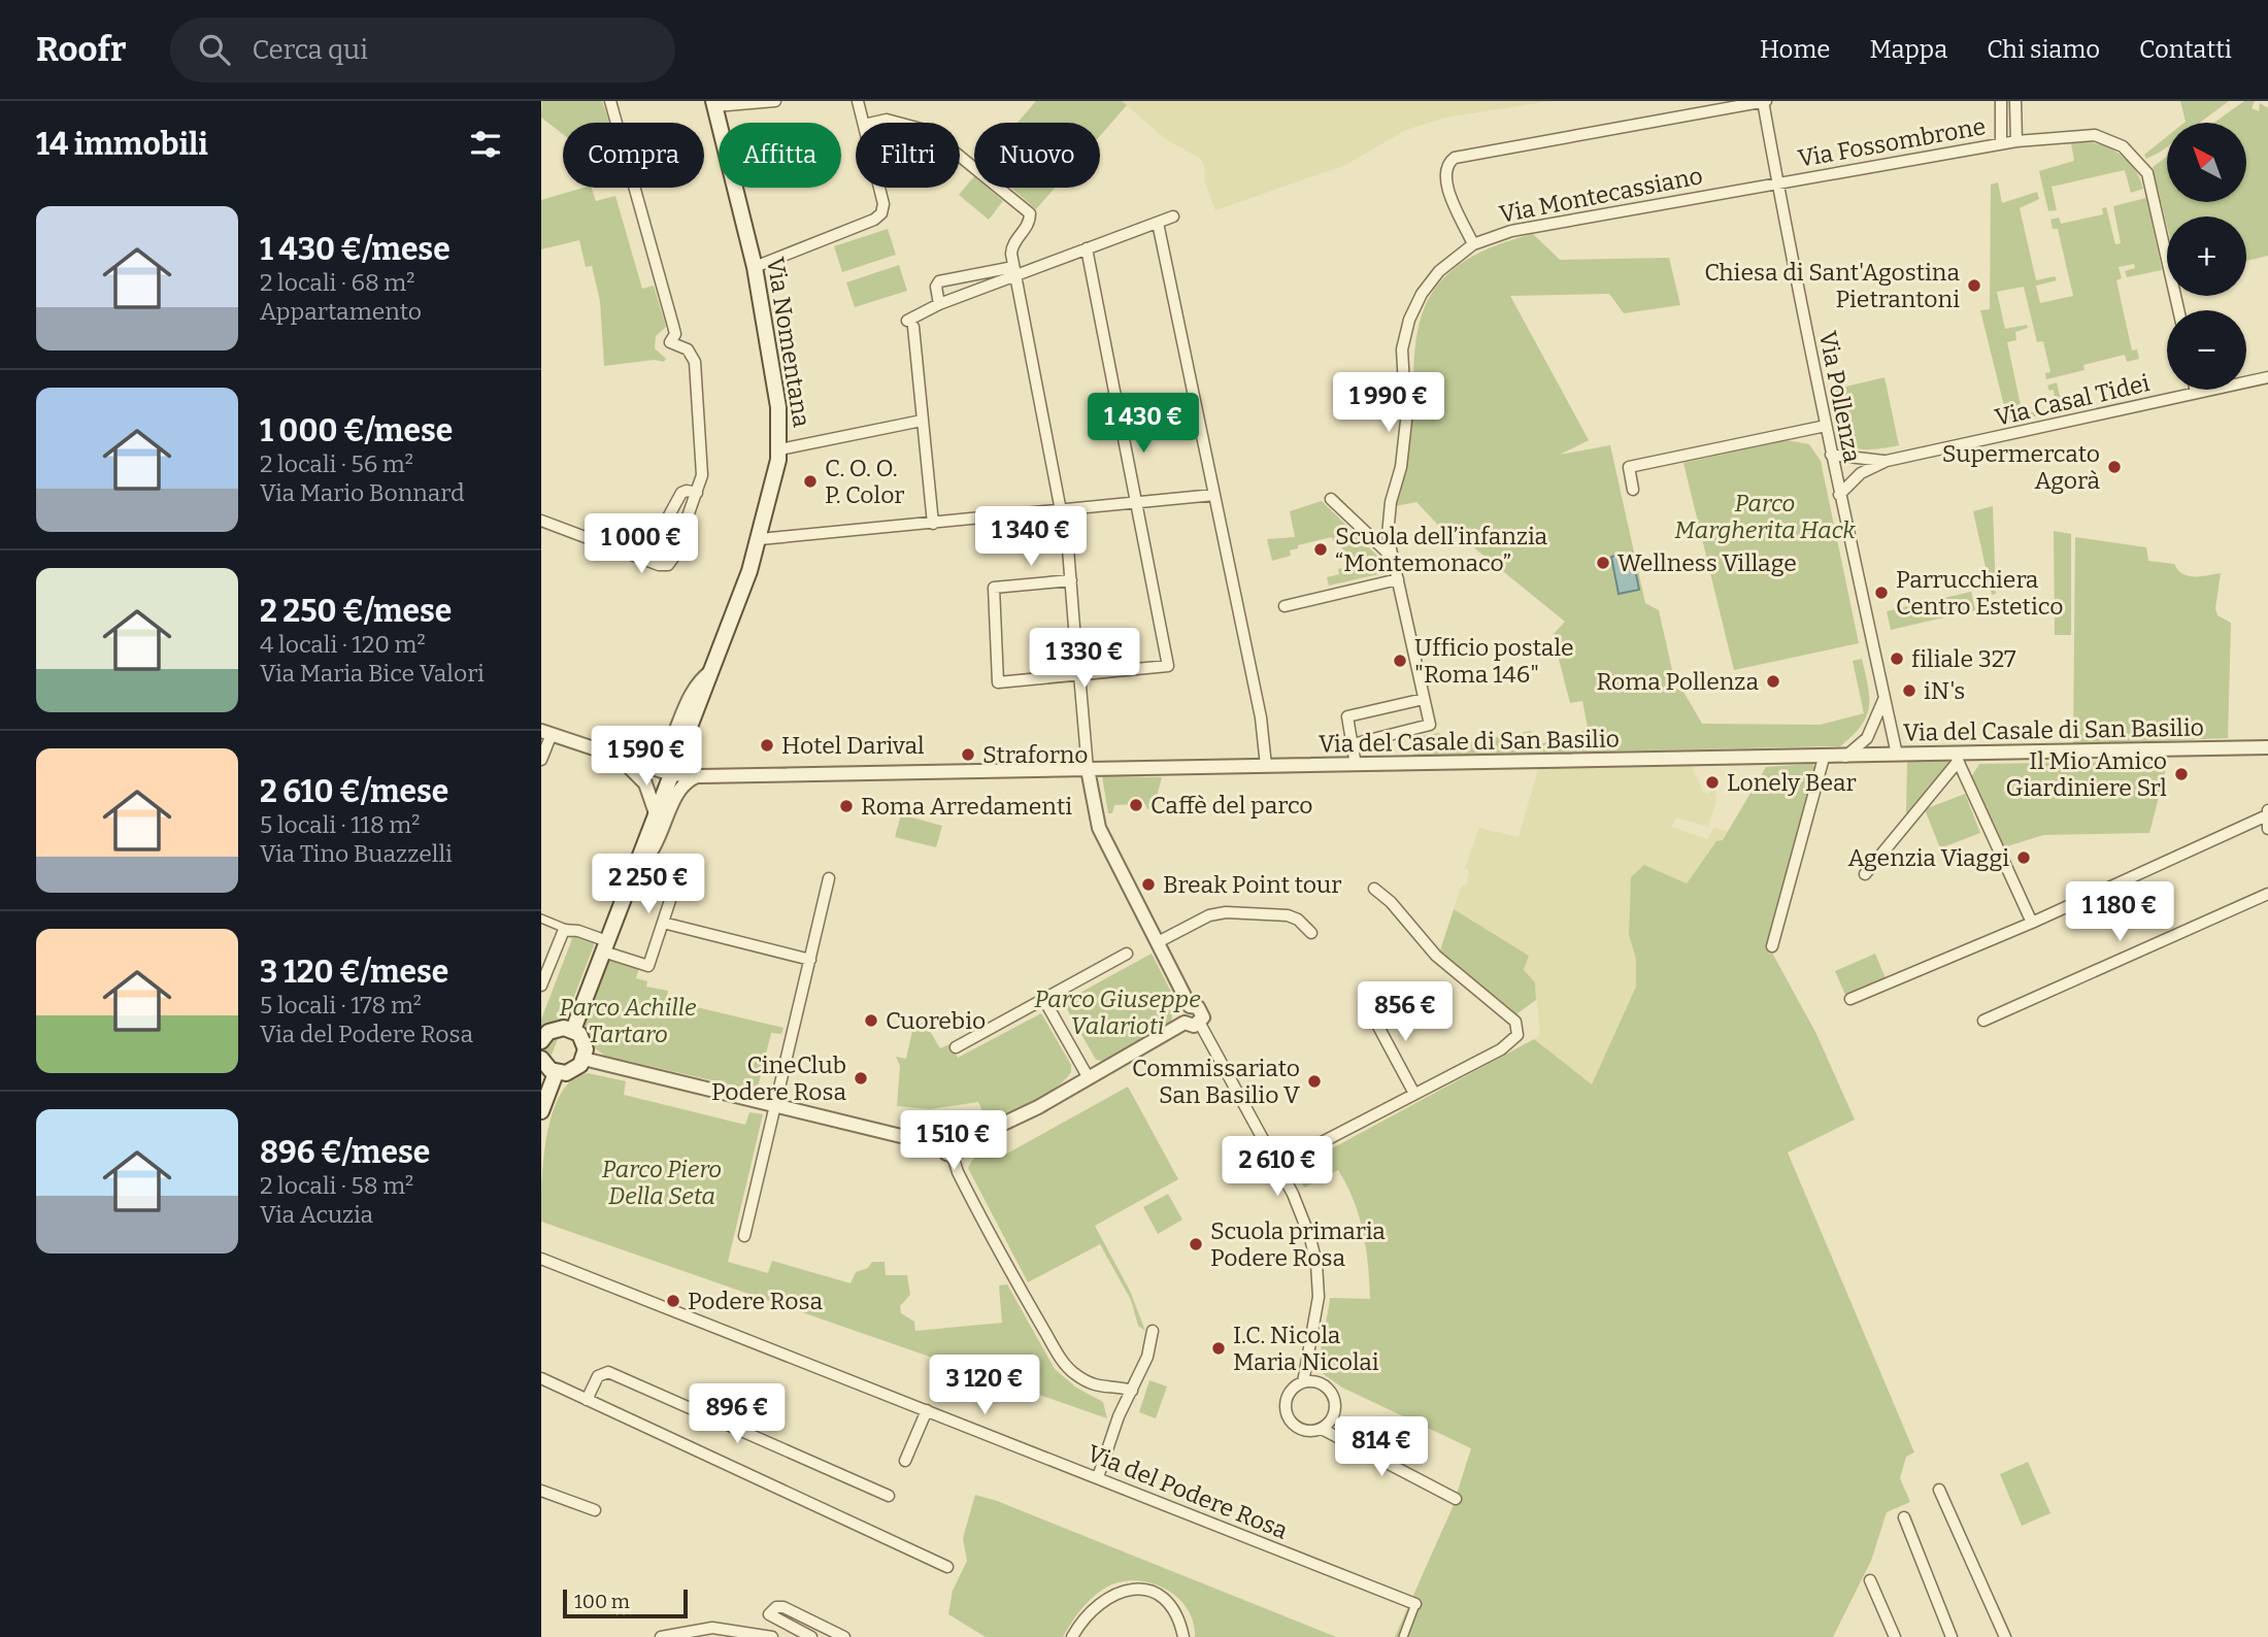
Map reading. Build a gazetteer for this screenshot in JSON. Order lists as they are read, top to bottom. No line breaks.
{"streets":{"main road":["Via Nomentana"],"street":["Via Fossombrone","Via Montecassiano","Via Pollenza","Via Casal Tidei","Via del Casale di San Basilio","Via del Podere Rosa"]},"crossings":[["Via Fossombrone","Via Montecassiano"],["Via Fossombrone","Via Pollenza"],["Via Montecassiano","Via Pollenza"],["Via Nomentana","Via del Casale di San Basilio"],["Via Pollenza","Via Casal Tidei"],["Via Pollenza","Via del Casale di San Basilio"]],"parks":["Parco Margherita Hack","Parco Giuseppe Valarioti","Parco Achille Tartaro","Parco Piero Della Seta"],"places":["Chiesa di Sant'Agostina Pietrantoni","Supermercato Agorà","C. O. O. P. Color","Scuola dell’infanzia “Montemonaco”","Wellness Village","Parrucchiera Centro Estetico","filiale 327","Ufficio postale \"Roma 146\"","Roma Pollenza","iN's","Hotel Darival","Straforno","Il Mio Amico Giardiniere Srl","Lonely Bear","Caffè del parco","Roma Arredamenti","Agenzia Viaggi","Break Point tour","Cuorebio","CineClub Podere Rosa","Commissariato San Basilio V","Scuola primaria Podere Rosa","Podere Rosa","I.C. Nicola Maria Nicolai"],"scale_bar":"100 m","north":"top left","page":{"header":"Roofr","search":"Cerca qui","nav":["Home","Mappa","Chi siamo","Contatti"],"heading":"14 immobili","map_buttons":["+","−"],"chip":["Compra","Affitta","Filtri","Nuovo"],"list":[{"name":"1 430 €/mese","note":"2 locali · 68 m² · Appartamento"},{"name":"1 000 €/mese","note":"2 locali · 56 m² · Via Mario Bonnard"},{"name":"2 250 €/mese","note":"4 locali · 120 m² · Via Maria Bice Valori"},{"name":"2 610 €/mese","note":"5 locali · 118 m² · Via Tino Buazzelli"},{"name":"3 120 €/mese","note":"5 locali · 178 m² · Via del Podere Rosa"},{"name":"896 €/mese","note":"2 locali · 58 m² · Via Acuzia"}],"price":["1 990 €","1 430 €","1 340 €","1 000 €","1 330 €","1 590 €","2 250 €","1 180 €","856 €","1 510 €","2 610 €","3 120 €","896 €","814 €"],"scale":"100 m"}}
